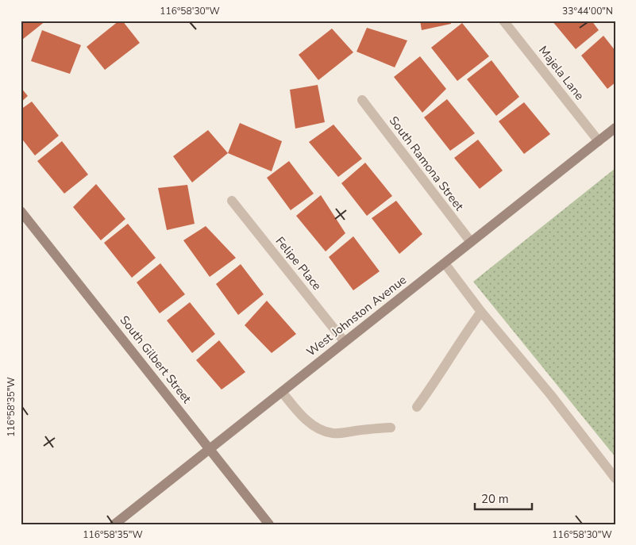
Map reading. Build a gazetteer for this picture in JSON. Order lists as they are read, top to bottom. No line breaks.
{"streets":{"street":["Majela Lane","South Ramona Street","Felipe Place","West Johnston Avenue","South Gilbert Street"]},"crossings":[["Majela Lane","West Johnston Avenue"],["South Ramona Street","West Johnston Avenue"],["Felipe Place","West Johnston Avenue"],["West Johnston Avenue","South Gilbert Street"]],"scale_bar":"20 m","coordinates":["116°58'30\"W","33°44'00\"N","116°58'35\"W"]}
